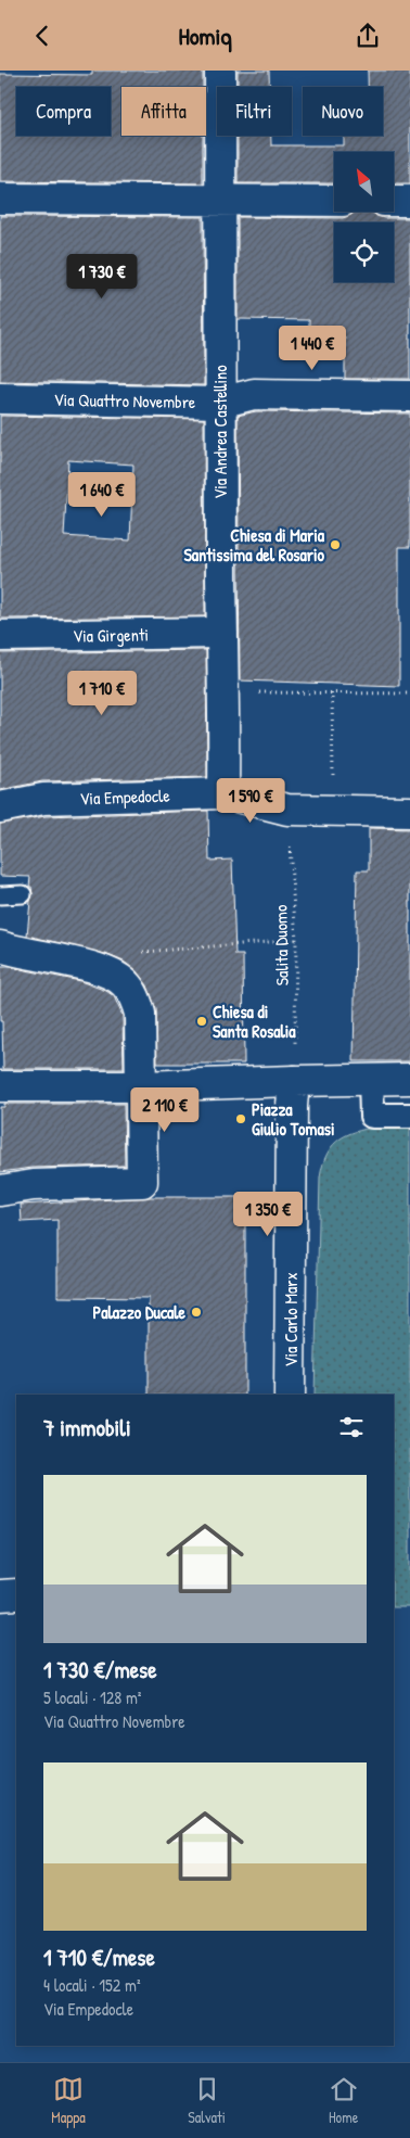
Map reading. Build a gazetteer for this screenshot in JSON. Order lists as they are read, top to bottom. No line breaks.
{"streets":{"street":["Via Quattro Novembre","Via Andrea Castellino","Via Girgenti","Via Empedocle","Via Carlo Marx"],"path":["Salita Duomo"]},"crossings":[["Via Quattro Novembre","Via Andrea Castellino"],["Via Andrea Castellino","Via Girgenti"],["Via Andrea Castellino","Via Empedocle"],["Via Empedocle","Salita Duomo"],["Salita Duomo","Via Carlo Marx"]],"places":["Chiesa di Maria Santissima del Rosario","Chiesa di Santa Rosalia","Piazza Giulio Tomasi","Palazzo Ducale"],"north":"top left","page":{"header":"Homiq","chip":["Compra","Affitta","Filtri","Nuovo"],"price":["1 730 €","1 440 €","1 640 €","1 710 €","1 590 €","2 110 €","1 350 €"],"heading":"7 immobili","list":[{"name":"1 730 €/mese","note":"5 locali · 128 m² · Via Quattro Novembre"},{"name":"1 710 €/mese","note":"4 locali · 152 m² · Via Empedocle"}],"tabs":["Mappa","Salvati","Home"]}}
